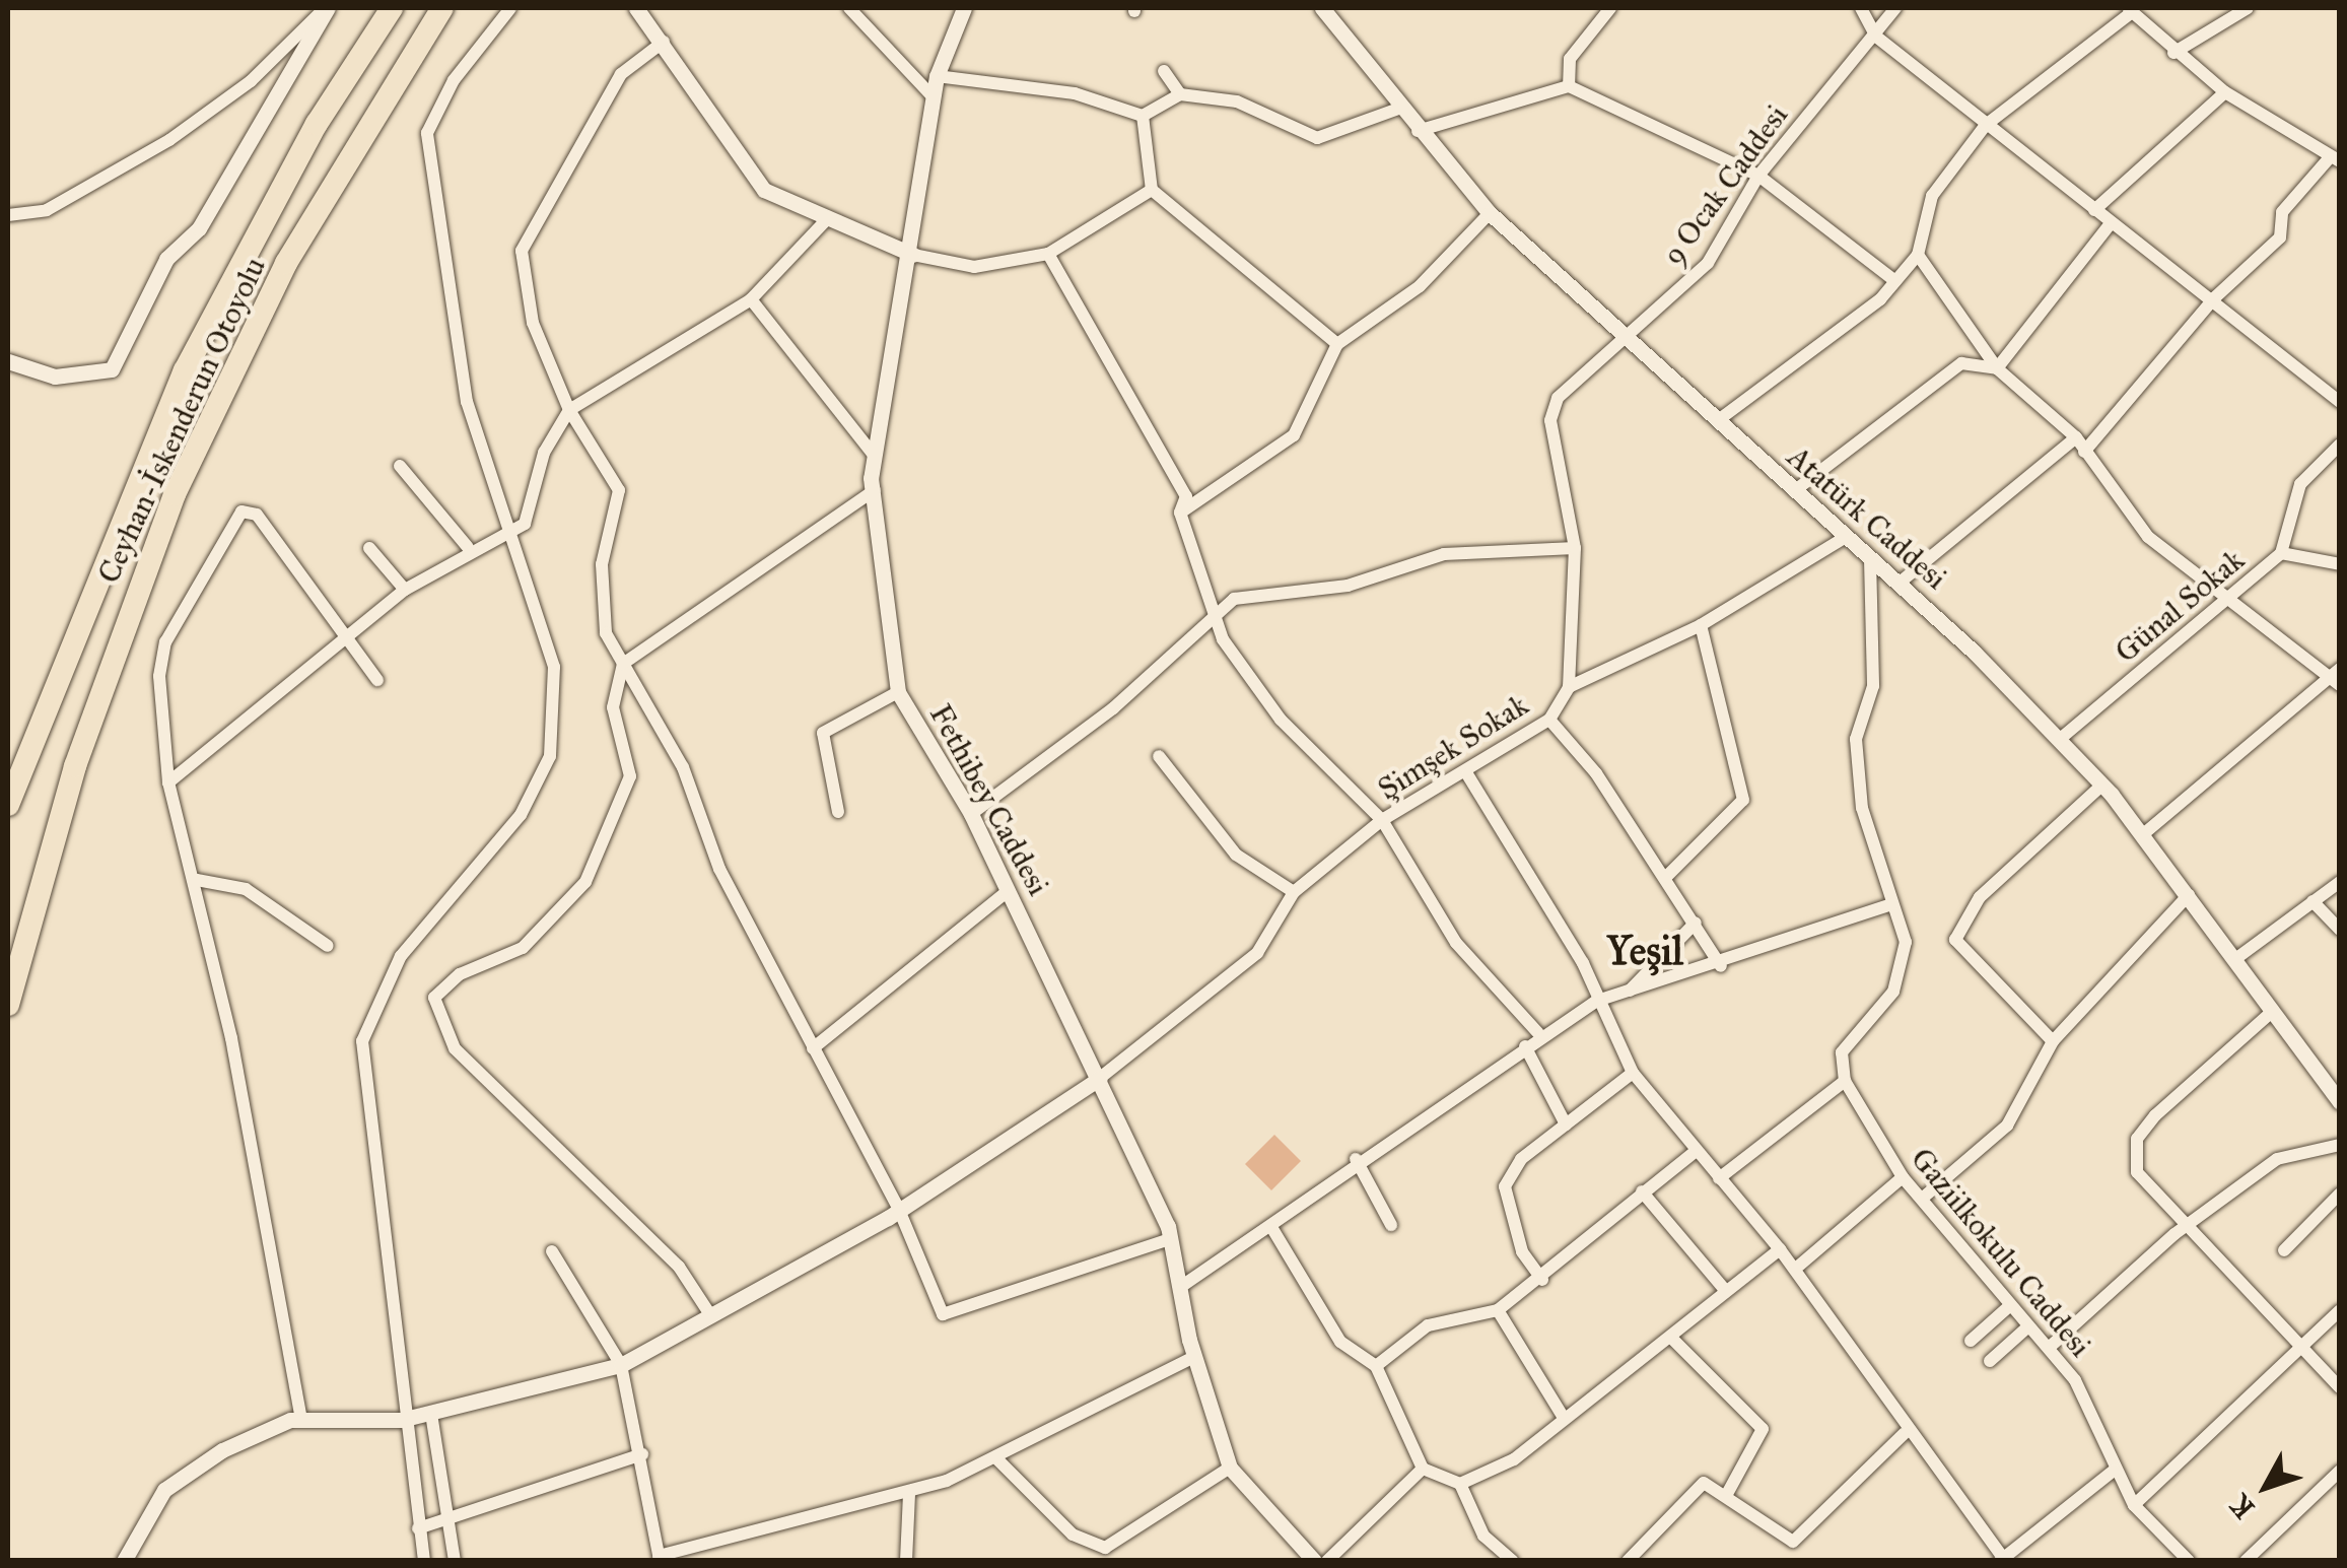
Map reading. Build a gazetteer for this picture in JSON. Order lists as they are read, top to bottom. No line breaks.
{"streets":{"highway":["Ceyhan-İskenderun Otoyolu"],"street":["9 Ocak Caddesi","Atatürk Caddesi","Günal Sokak","Şimşek Sokak","Fethibey Caddesi","Gaziilkokulu Caddesi"]},"crossings":[["9 Ocak Caddesi","Atatürk Caddesi"],["9 Ocak Caddesi","Şimşek Sokak"],["Atatürk Caddesi","Günal Sokak"],["Atatürk Caddesi","Şimşek Sokak"]],"districts":["Yeşil"],"north":"bottom left"}
